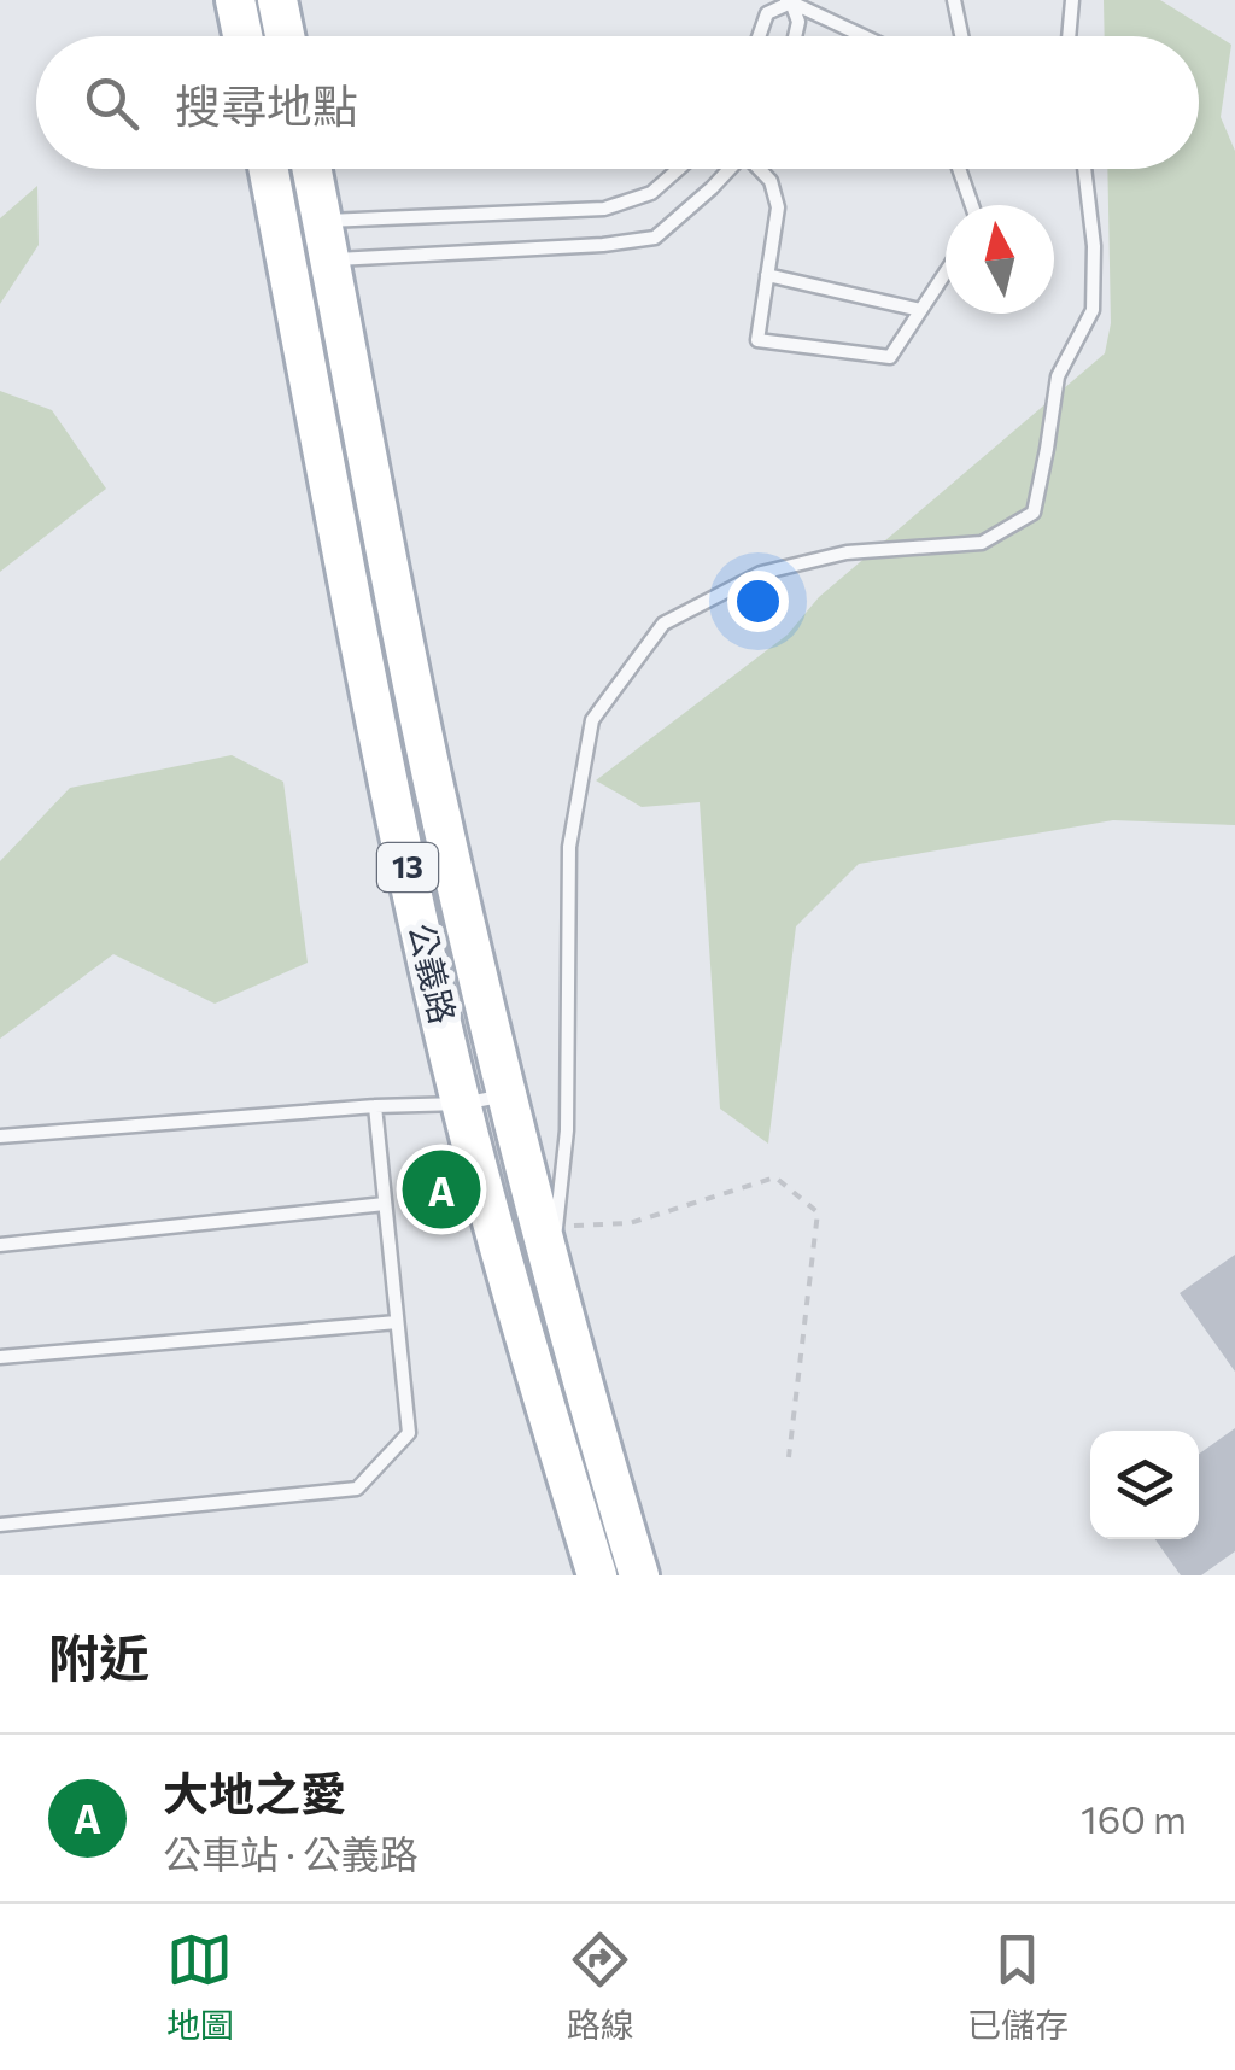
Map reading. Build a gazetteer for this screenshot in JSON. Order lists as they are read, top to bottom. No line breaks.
{"streets":{"main road":["13","公義路"]},"north":"top","page":{"search":"搜尋地點","pins":"A","heading":"附近","list":[{"mark":"A","name":"大地之愛","note":"公車站 · 公義路","value":"160 m"}],"nav":["地圖","路線","已儲存"]}}
